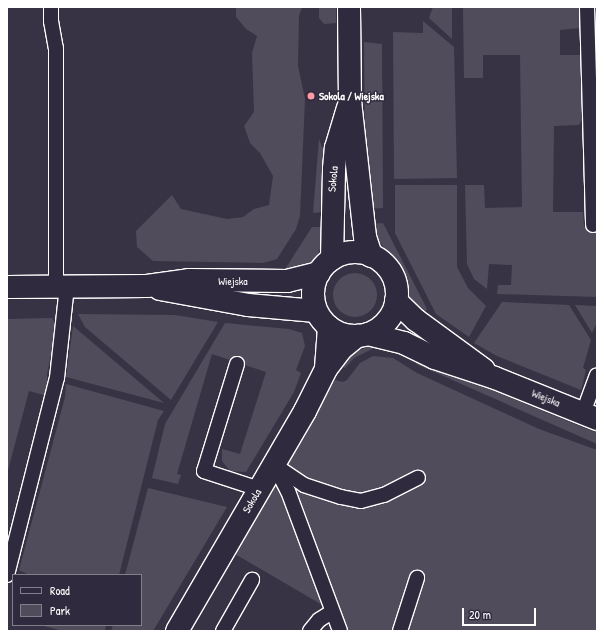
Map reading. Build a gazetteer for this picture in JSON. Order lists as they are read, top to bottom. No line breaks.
{"streets":{"street":["Sokola","Wiejska"]},"crossings":[["Sokola","Wiejska"]],"places":["Sokola / Wiejska"],"legend":["Road","Park"],"scale_bar":"20 m"}
